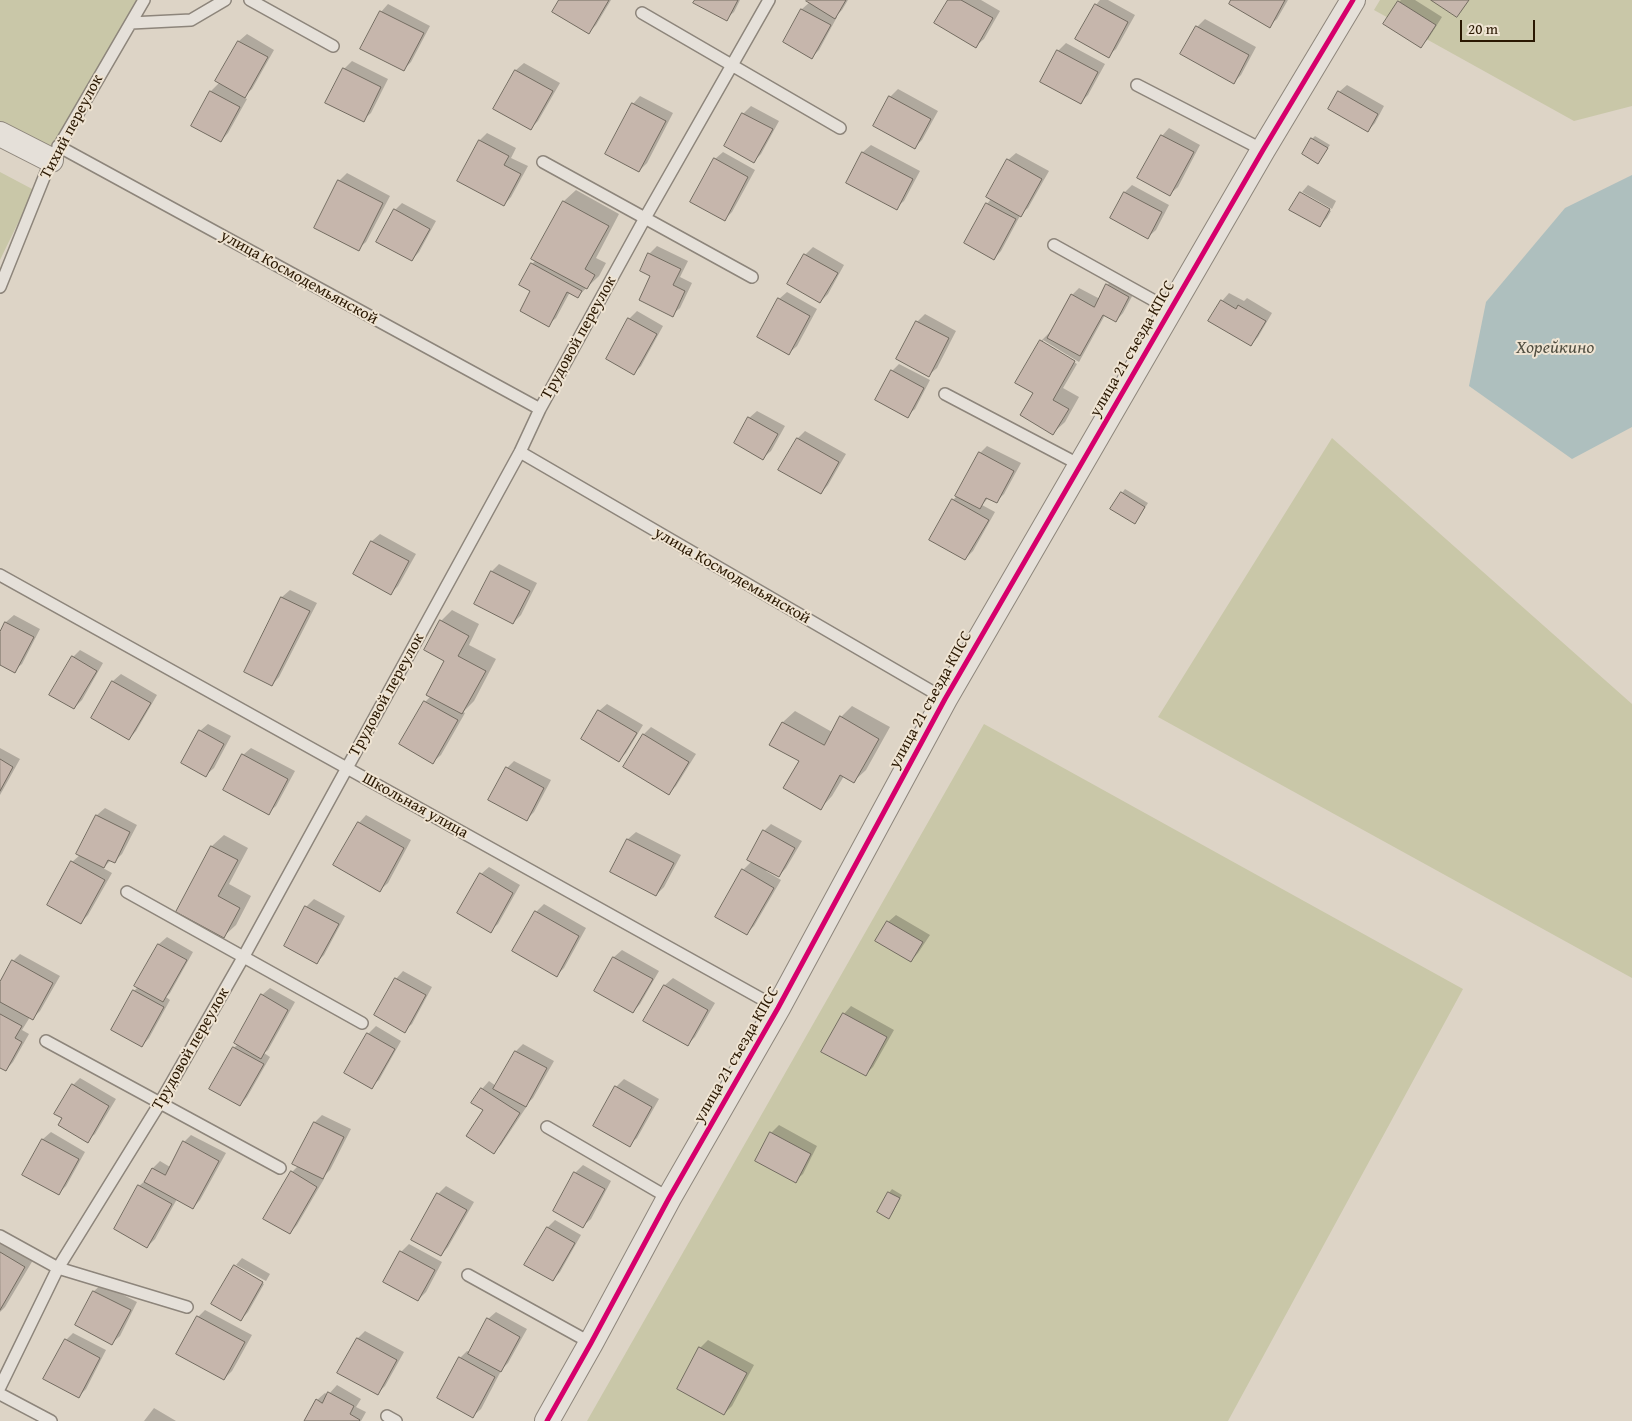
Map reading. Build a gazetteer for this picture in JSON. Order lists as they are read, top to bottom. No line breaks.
{"streets":{"street":["улица Космодемьянской","улица 21 съезда КПСС"],"lane":["Тихий переулок","Трудовой переулок","Школьная улица"]},"crossings":[["Тихий переулок","улица Космодемьянской"],["улица Космодемьянской","Трудовой переулок"],["улица Космодемьянской","улица 21 съезда КПСС"],["Трудовой переулок","Школьная улица"],["улица 21 съезда КПСС","Школьная улица"]],"water":["Хорейкино"],"scale_bar":"20 m"}
